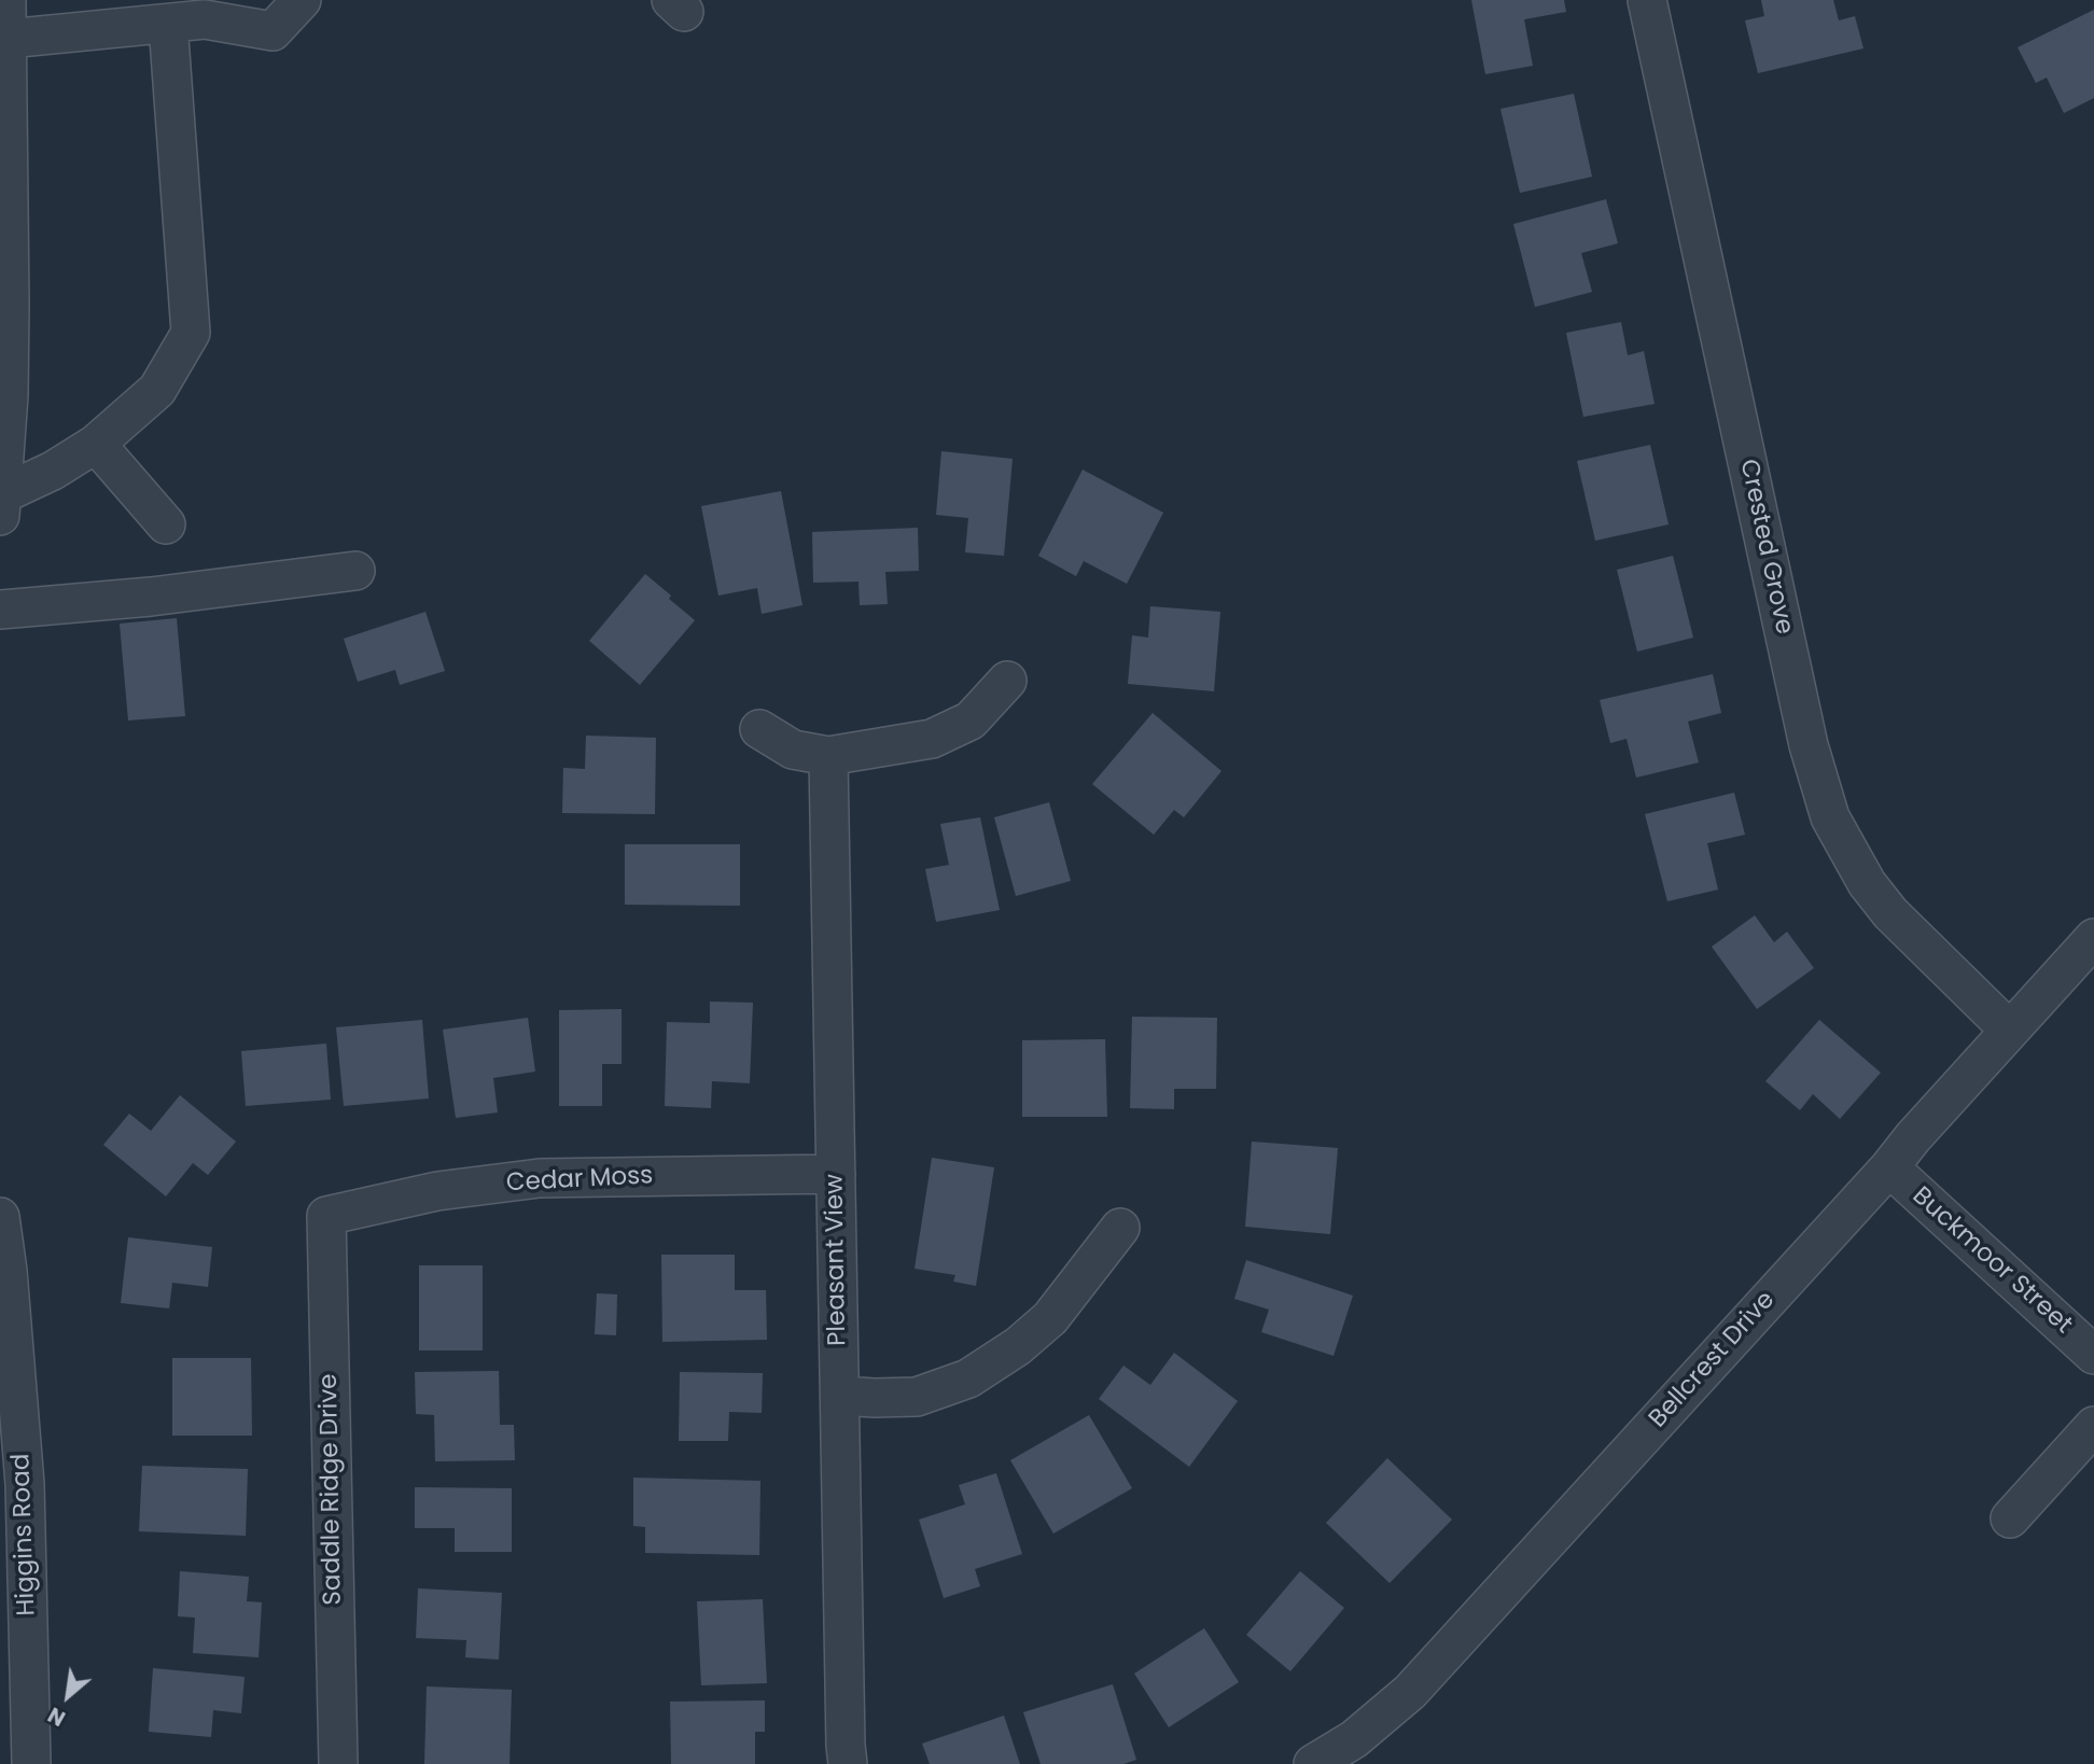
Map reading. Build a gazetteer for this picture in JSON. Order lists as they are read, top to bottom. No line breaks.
{"streets":{"street":["Crested Grove","Cedar Moss","Pleasant View","Buckmoor Street","Bellcrest Drive","Saddle Ridge Drive","Higgins Road"]},"crossings":[["Crested Grove","Bellcrest Drive"],["Cedar Moss","Pleasant View"],["Cedar Moss","Saddle Ridge Drive"],["Buckmoor Street","Bellcrest Drive"]],"north":"bottom left"}
